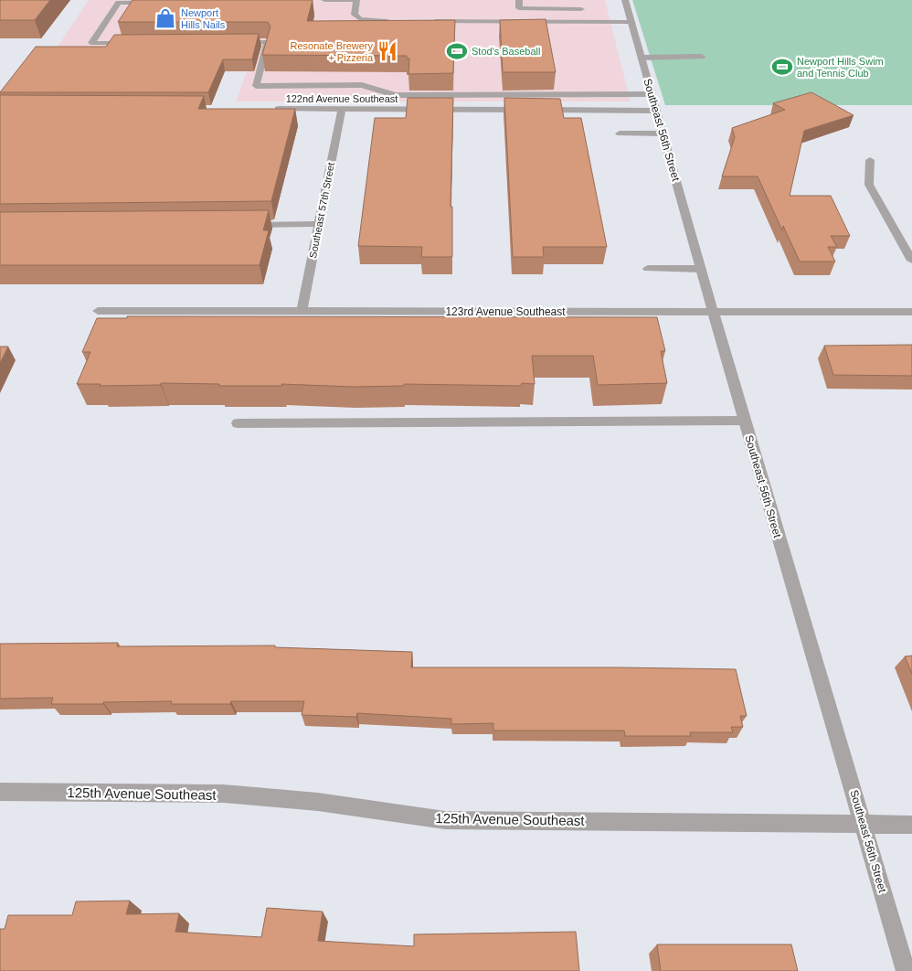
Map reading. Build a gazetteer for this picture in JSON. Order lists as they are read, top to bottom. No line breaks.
{"streets":{"street":["122nd Avenue Southeast","Southeast 56th Street","Southeast 57th Street","123rd Avenue Southeast","125th Avenue Southeast"]},"crossings":[["122nd Avenue Southeast","Southeast 56th Street"],["122nd Avenue Southeast","Southeast 57th Street"],["Southeast 56th Street","123rd Avenue Southeast"],["Southeast 56th Street","125th Avenue Southeast"],["Southeast 57th Street","123rd Avenue Southeast"]],"places":{"shop":["Newport Hills Nails"],"restaurant":["Resonate Brewery + Pizzeria"],"sports":["Stod's Baseball","Newport Hills Swim and Tennis Club"]}}
